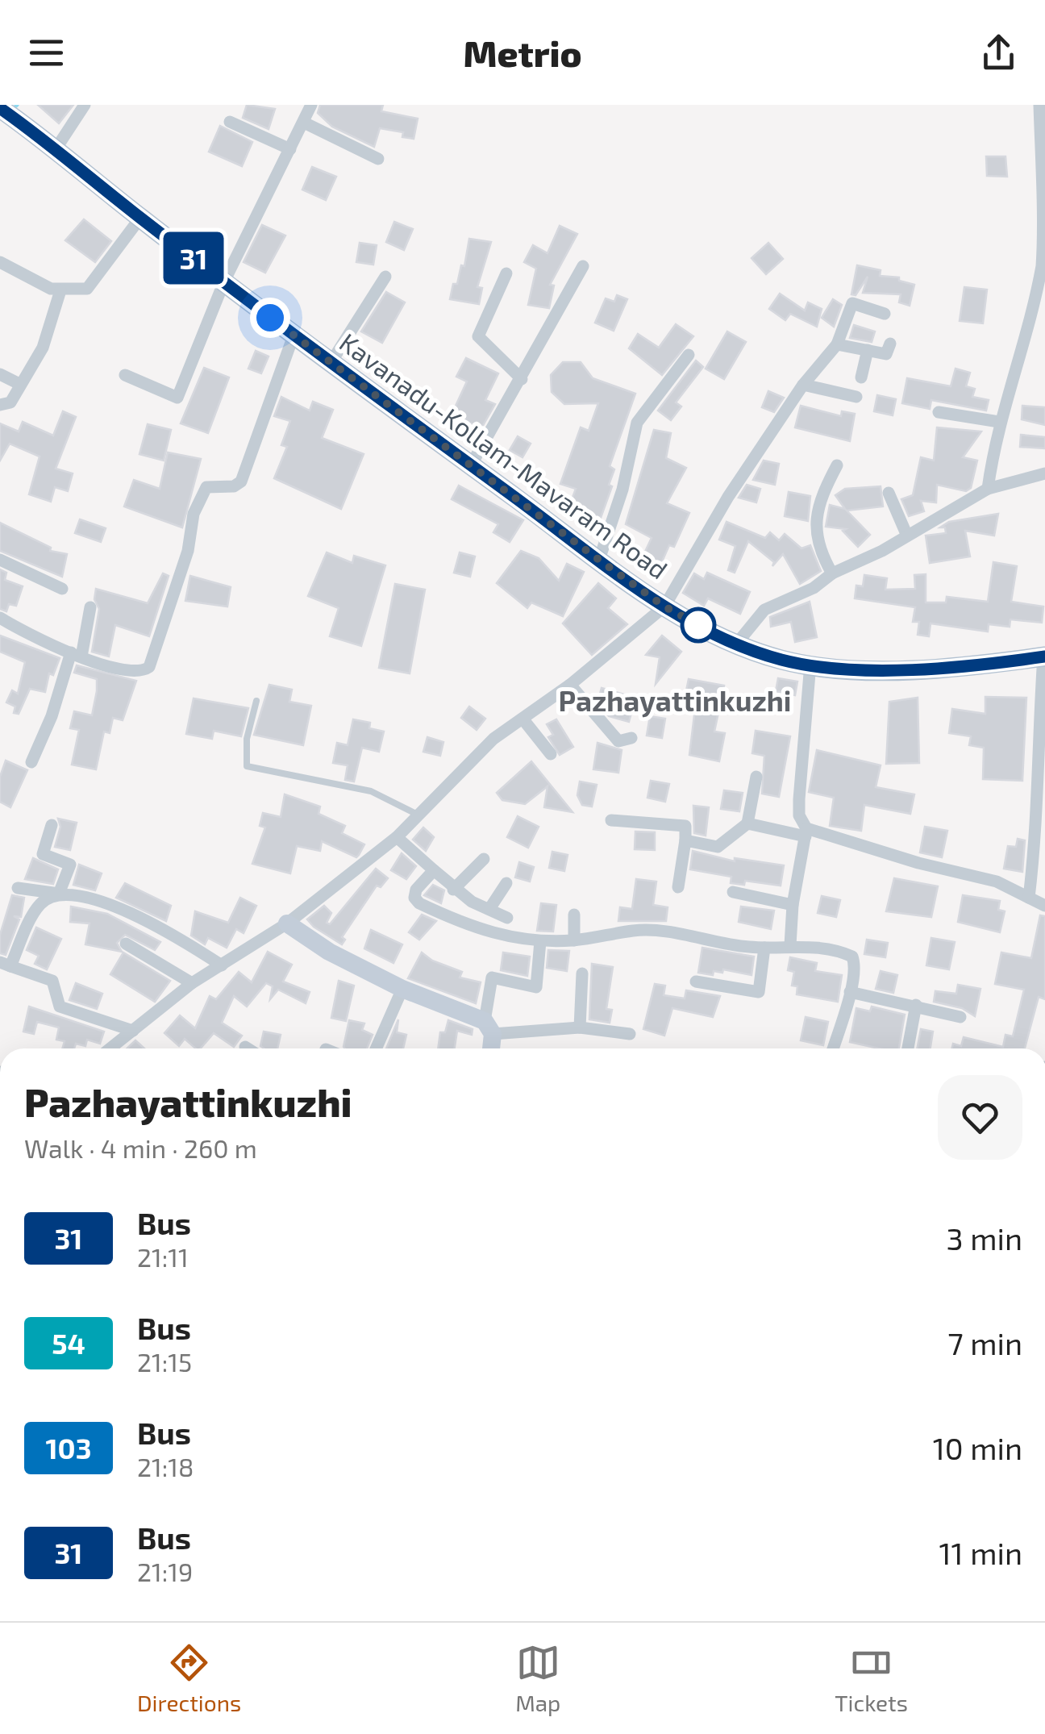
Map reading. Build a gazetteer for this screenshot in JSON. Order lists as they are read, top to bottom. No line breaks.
{"streets":{"main road":["Kavanadu-Kollam-Mavaram Road"]},"districts":["Pazhayattinkuzhi"],"lines":["bus line 31"],"page":{"header":"Metrio","on_map":"31","heading":["Pazhayattinkuzhi","Walk · 4 min · 260 m"],"list":[{"mark":"31","name":"Bus","note":"21:11","value":"3 min"},{"mark":"54","name":"Bus","note":"21:15","value":"7 min"},{"mark":"103","name":"Bus","note":"21:18","value":"10 min"},{"mark":"31","name":"Bus","note":"21:19","value":"11 min"}],"tabs":["Directions","Map","Tickets"]}}
